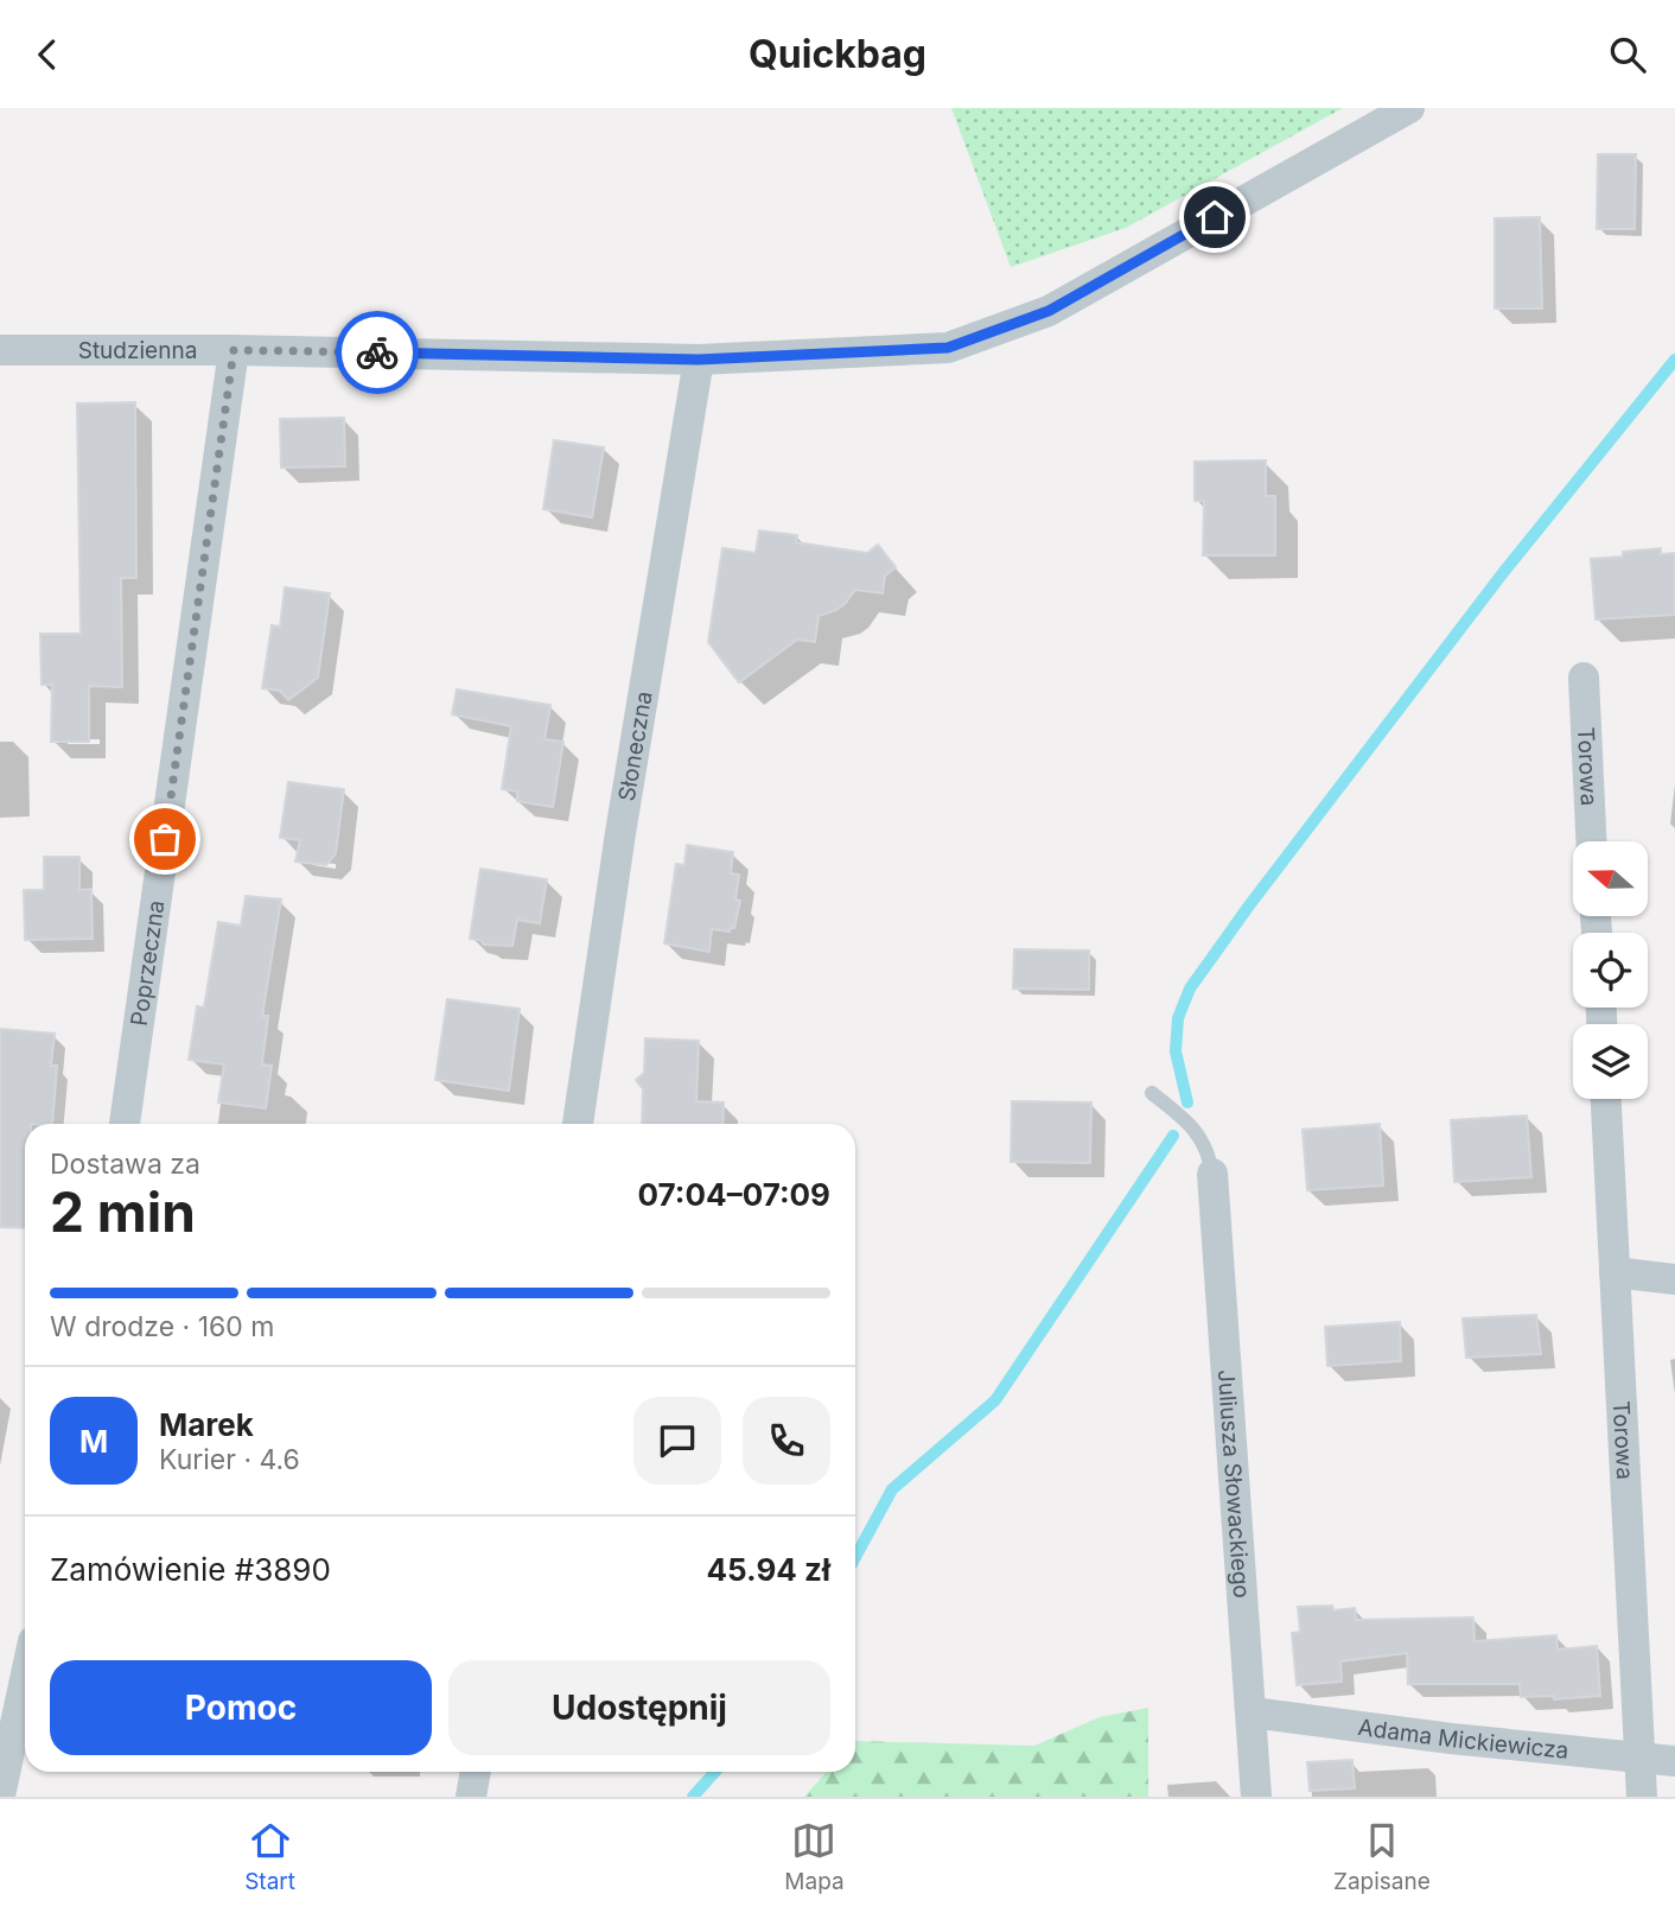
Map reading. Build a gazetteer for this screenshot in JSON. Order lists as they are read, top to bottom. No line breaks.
{"streets":{"street":["Studzienna","Słoneczna","Torowa","Poprzeczna","Juliusza Słowackiego","Adama Mickiewicza"]},"crossings":[["Studzienna","Słoneczna"],["Studzienna","Poprzeczna"],["Torowa","Adama Mickiewicza"],["Juliusza Słowackiego","Adama Mickiewicza"]],"north":"left","page":{"header":"Quickbag","heading":["2 min","Dostawa za","07:04–07:09"],"panel":["Marek","Kurier · 4.6","Zamówienie #3890","45.94 zł"],"bar":"W drodze · 160 m","round":"M","buttons":["Pomoc","Udostępnij"],"tabs":["Start","Mapa","Zapisane"]}}
